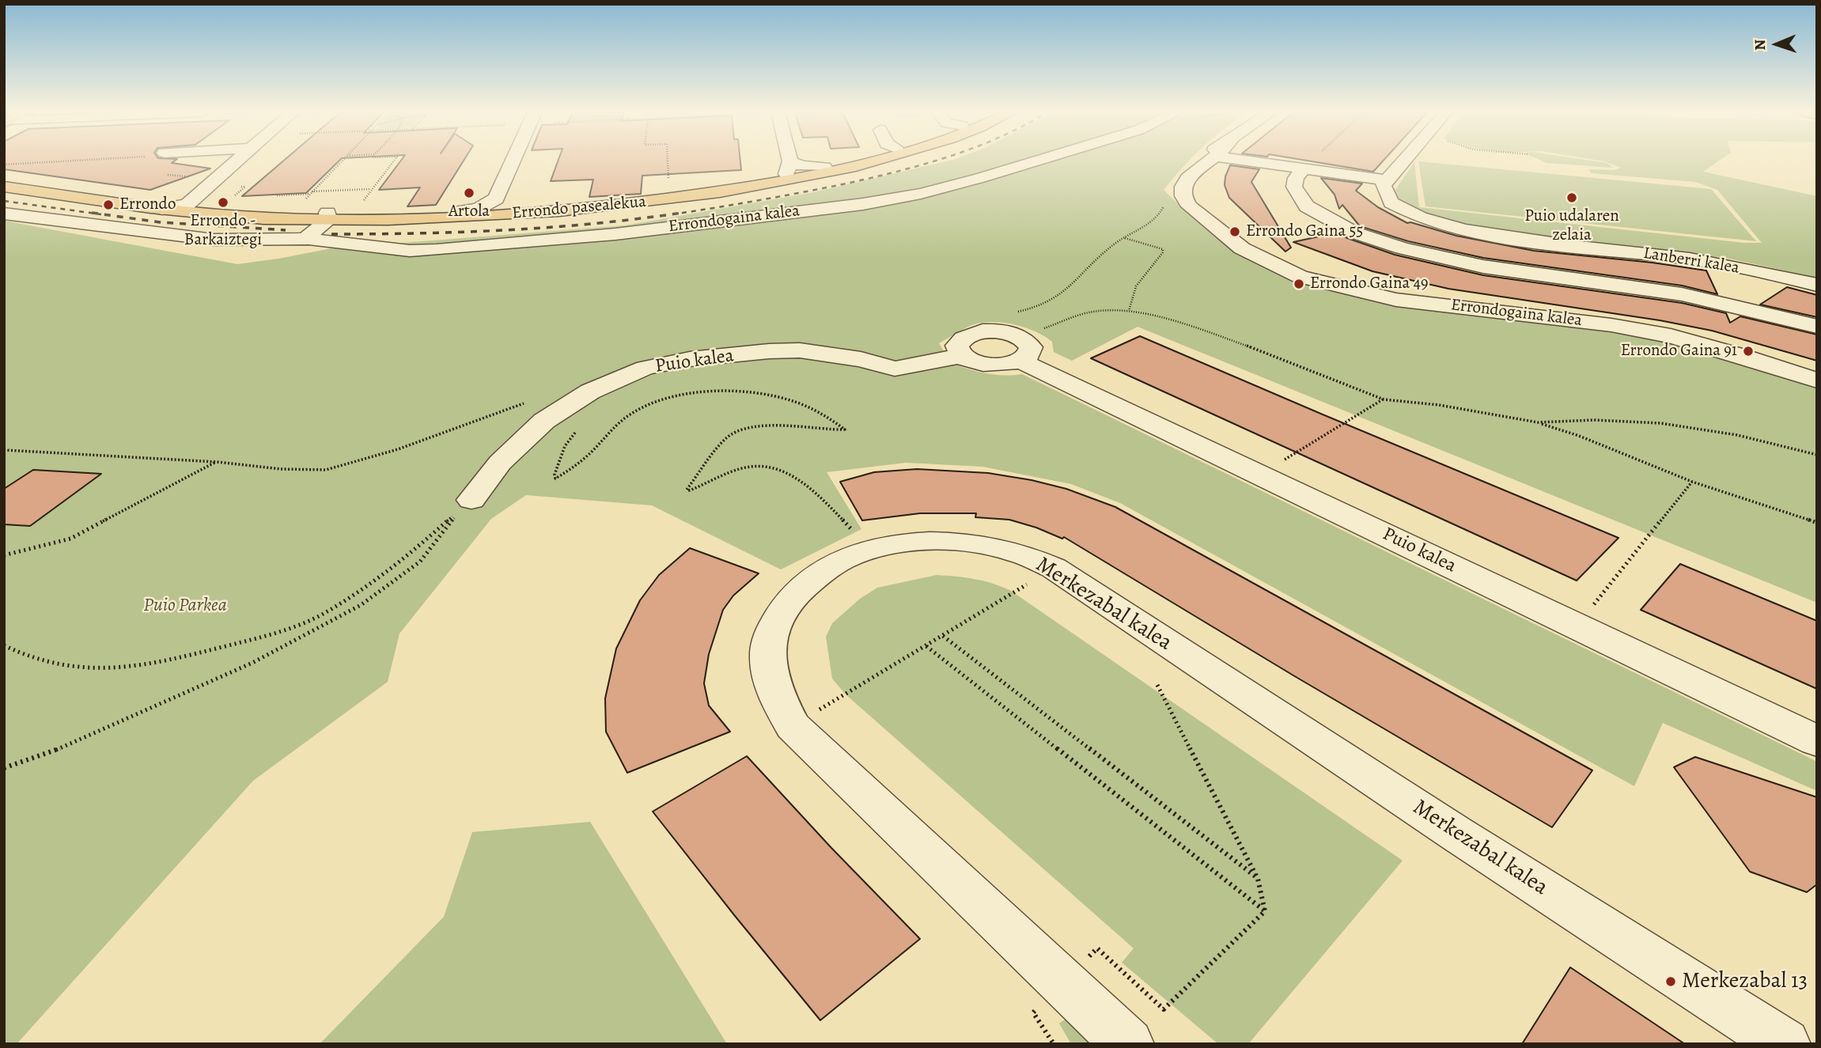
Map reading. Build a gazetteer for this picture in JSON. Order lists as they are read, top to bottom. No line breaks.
{"streets":{"main road":["Errondo pasealekua"],"street":["Errondogaina kalea","Lanberri kalea","Puio kalea","Merkezabal kalea"]},"parks":["Puio Parkea"],"places":["Artola","Puio udalaren zelaia","Errondo - Barkaiztegi","Errondo","Errondo Gaina 55","Errondo Gaina 49","Errondo Gaina 91","Merkezabal 13"],"north":"left"}
